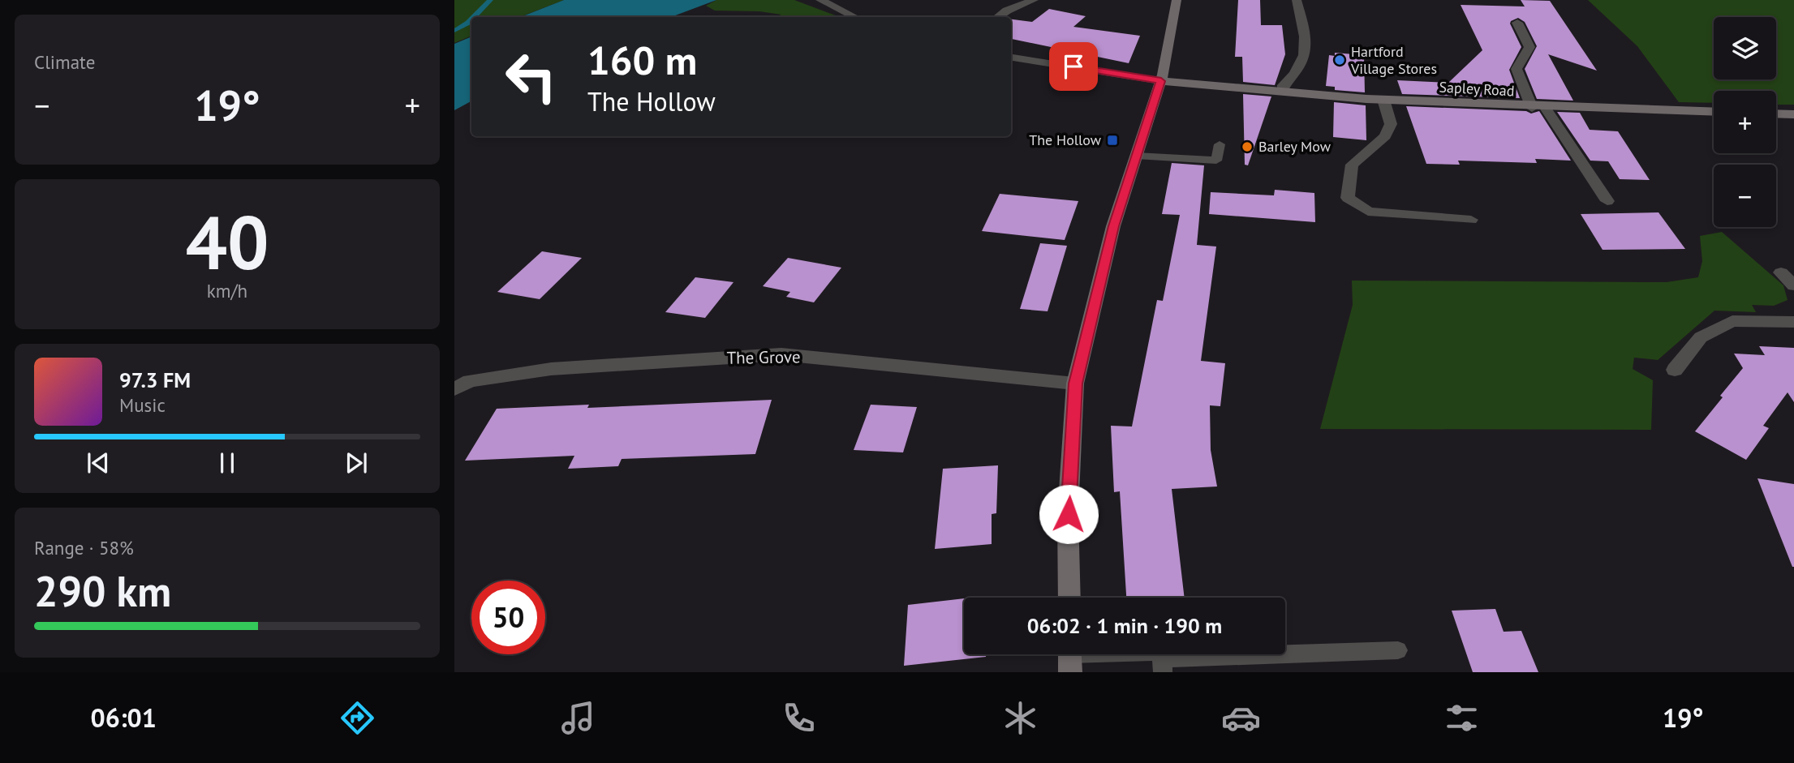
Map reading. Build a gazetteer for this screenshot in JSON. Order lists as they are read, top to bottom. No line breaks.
{"streets":{"main road":["Sapley Road"],"street":["The Grove"]},"places":{"other":["Hartford Village Stores","Barley Mow"],"transit":["The Hollow"]},"page":{"tile":["Climate",["40","km/h"],["Range · 58%","290 km"]],"map_buttons":["+","−"],"turn":["160 m","The Hollow"],"heat":["−","19°","+"],"song":["97.3 FM","Music"],"limit":"50","trip":"06:02 · 1 min · 190 m","tabs":["06:01","19°"]}}
